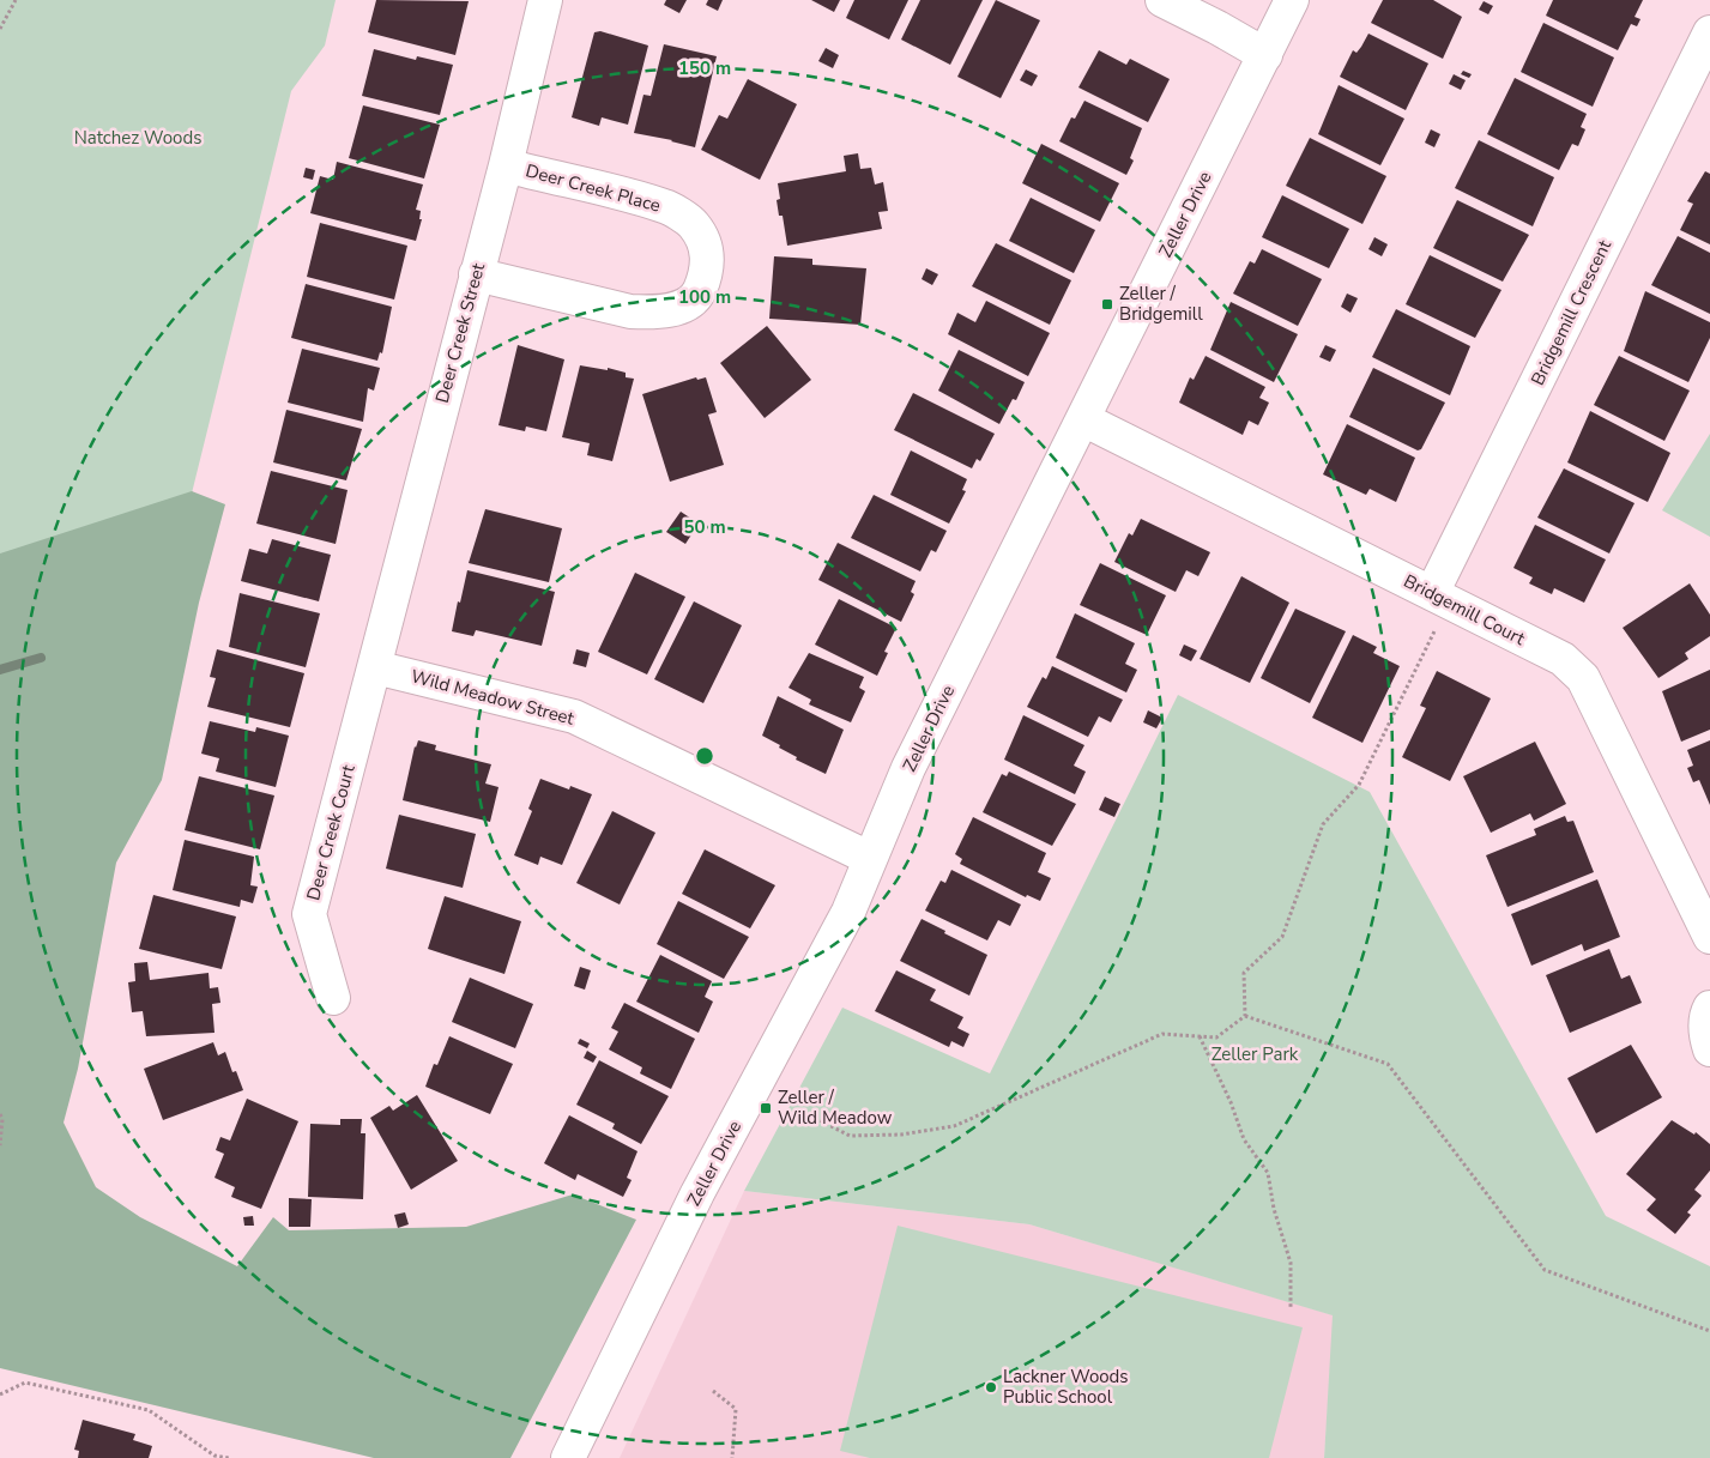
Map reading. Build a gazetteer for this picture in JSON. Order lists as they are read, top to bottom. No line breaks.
{"streets":{"street":["Deer Creek Place","Zeller Drive","Bridgemill Crescent","Deer Creek Street","Bridgemill Court","Wild Meadow Street","Deer Creek Court"]},"crossings":[["Deer Creek Place","Deer Creek Street"],["Zeller Drive","Bridgemill Court"],["Zeller Drive","Wild Meadow Street"],["Bridgemill Crescent","Bridgemill Court"],["Deer Creek Street","Wild Meadow Street"],["Deer Creek Street","Deer Creek Court"],["Wild Meadow Street","Deer Creek Court"]],"parks":["Natchez Woods","Zeller Park"],"places":{"transit":["Zeller / Bridgemill","Zeller / Wild Meadow"],"other":["Lackner Woods Public School"]},"rings":["150 m","100 m","50 m"]}
